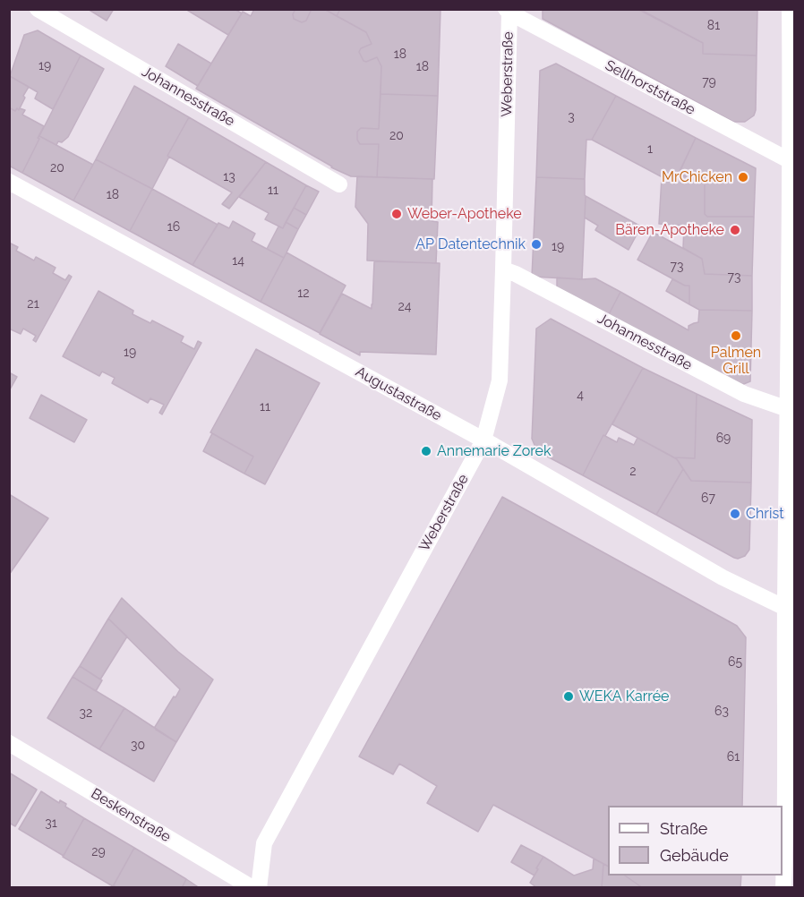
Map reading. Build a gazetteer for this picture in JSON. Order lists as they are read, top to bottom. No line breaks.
{"streets":{"street":["Weberstraße","Sellhorststraße","Johannesstraße","Augustastraße","Beskenstraße"]},"crossings":[["Weberstraße","Sellhorststraße"],["Weberstraße","Johannesstraße"],["Weberstraße","Augustastraße"]],"places":["MrChicken","Weber-Apotheke","Bären-Apotheke","AP Datentechnik","Palmen Grill","Annemarie Zorek","Christ","WEKA Karrée"],"house_numbers":["81","18","19","18","79","3","20","1","20","13","11","18","16","19","14","73","73","12","21","24","19","4","11","69","2","67","65","63","32","30","61","31","29"],"legend":["Straße","Gebäude"]}
